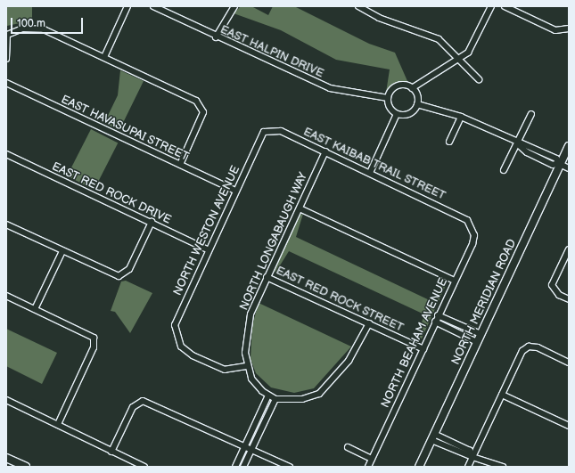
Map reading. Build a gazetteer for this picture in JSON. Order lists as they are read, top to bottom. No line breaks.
{"streets":{"main road":["NORTH MERIDIAN ROAD"],"street":["EAST HALPIN DRIVE","EAST HAVASUPAI STREET","EAST KAIBAB TRAIL STREET","EAST RED ROCK DRIVE","NORTH WESTON AVENUE","NORTH LONGABAUGH WAY","EAST RED ROCK STREET","NORTH BEAHAM AVENUE"]},"crossings":[["EAST HAVASUPAI STREET","NORTH WESTON AVENUE"],["EAST KAIBAB TRAIL STREET","NORTH WESTON AVENUE"],["EAST KAIBAB TRAIL STREET","NORTH LONGABAUGH WAY"],["EAST KAIBAB TRAIL STREET","NORTH BEAHAM AVENUE"],["EAST RED ROCK DRIVE","NORTH WESTON AVENUE"],["NORTH WESTON AVENUE","NORTH LONGABAUGH WAY"],["NORTH LONGABAUGH WAY","EAST RED ROCK STREET"],["EAST RED ROCK STREET","NORTH BEAHAM AVENUE"]],"scale_bar":"100 m"}
